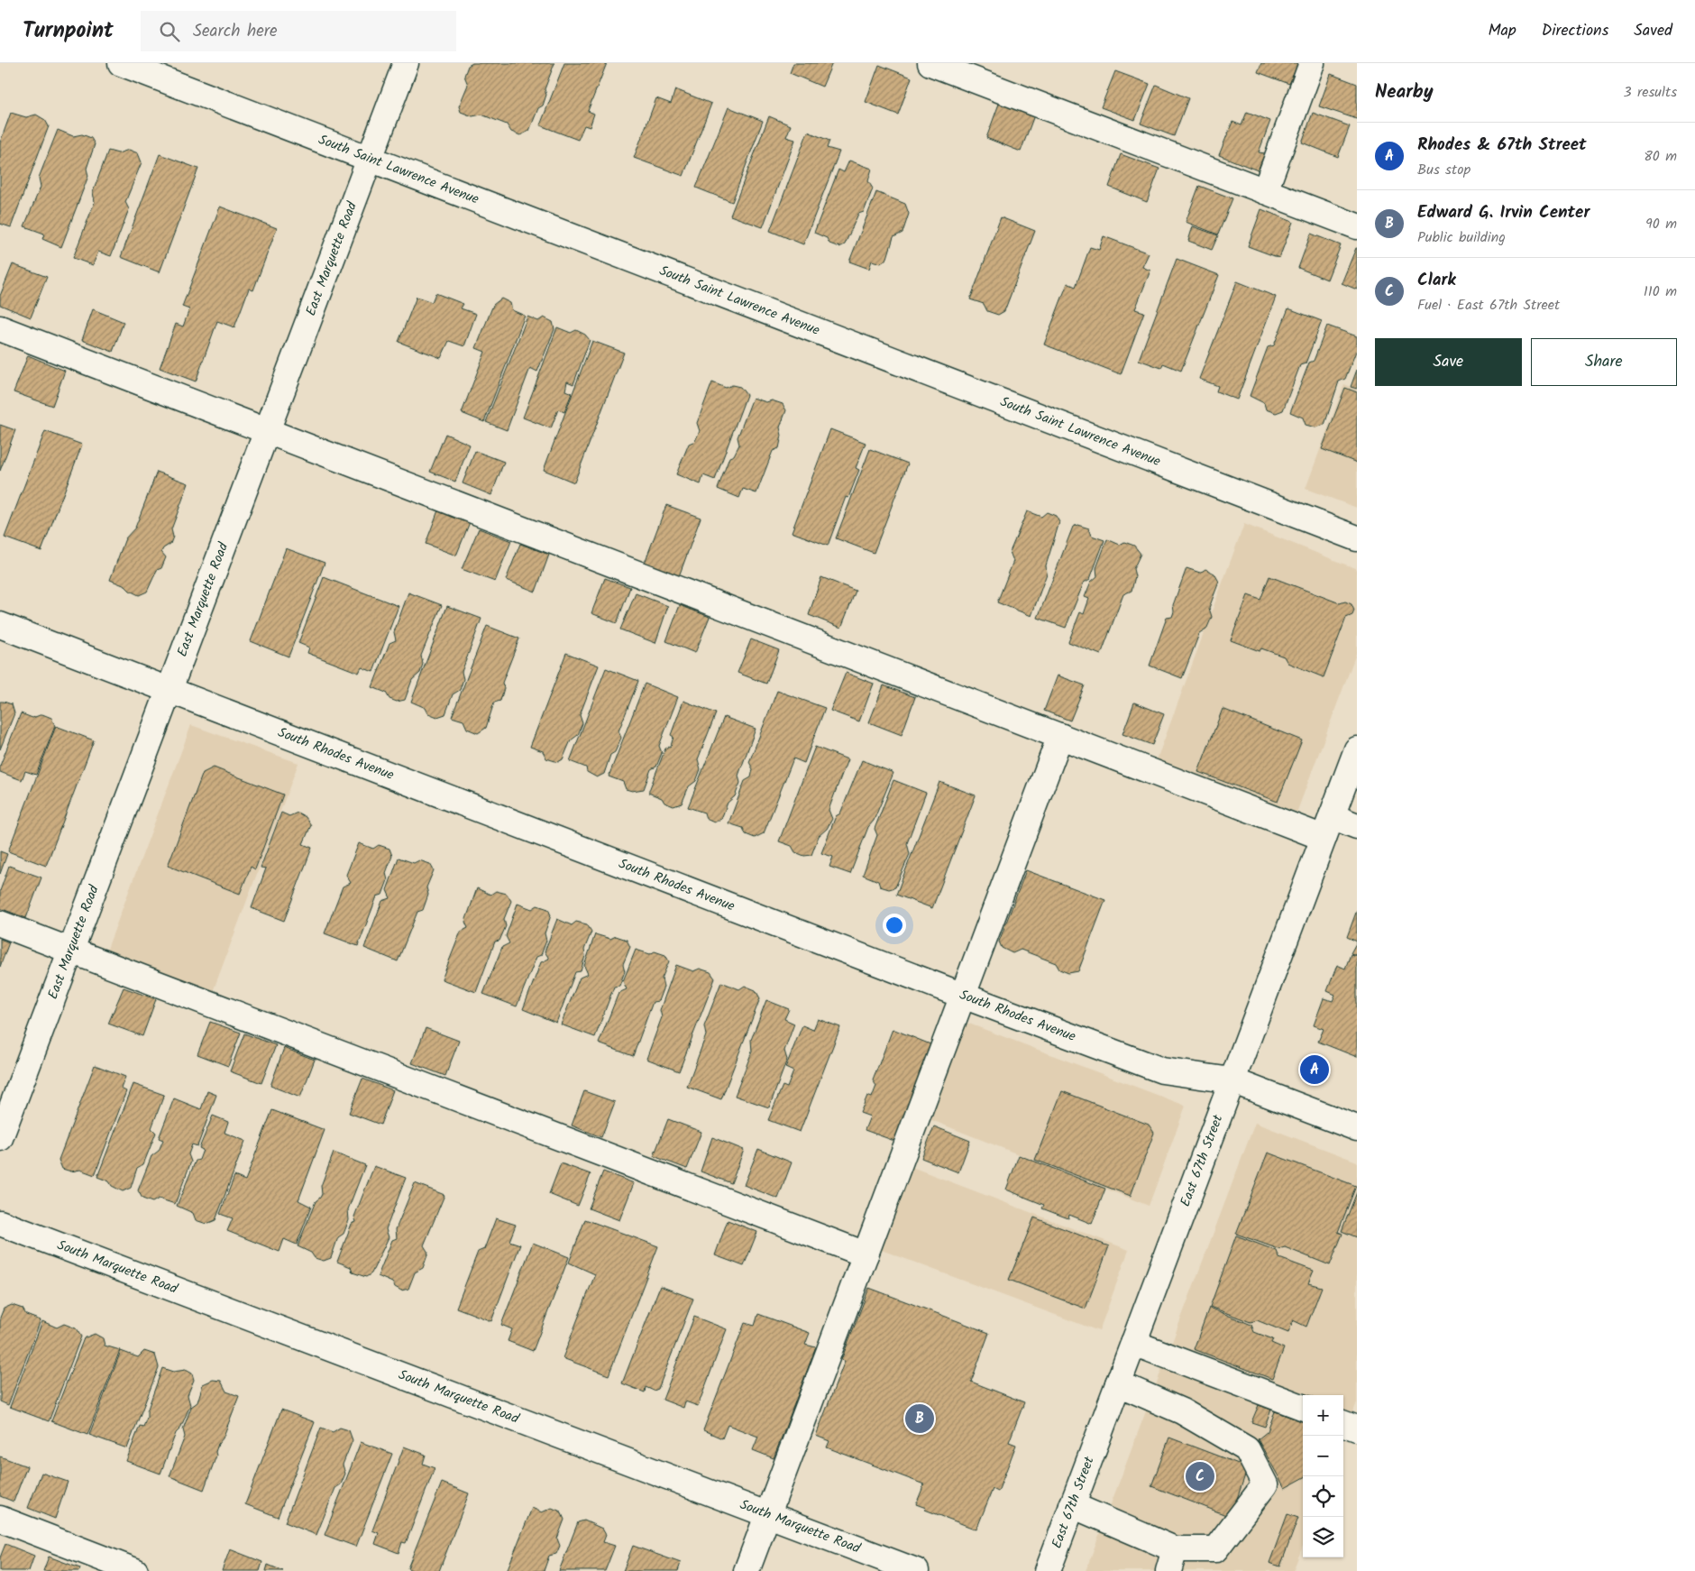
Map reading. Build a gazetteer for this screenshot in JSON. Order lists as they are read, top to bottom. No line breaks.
{"streets":{"street":["South Saint Lawrence Avenue","East Marquette Road","South Rhodes Avenue","East 67th Street","South Marquette Road"]},"crossings":[["South Saint Lawrence Avenue","East Marquette Road"],["East Marquette Road","South Rhodes Avenue"],["South Rhodes Avenue","East 67th Street"]],"page":{"header":"Turnpoint","search":"Search here","nav":["Map","Directions","Saved"],"heading":["Nearby","3 results"],"list":[{"mark":"A","name":"Rhodes & 67th Street","note":"Bus stop","value":"80 m"},{"mark":"B","name":"Edward G. Irvin Center","note":"Public building","value":"90 m"},{"mark":"C","name":"Clark","note":"Fuel · East 67th Street","value":"110 m"}],"buttons":["Save","Share"],"pins":["A","B","C"],"map_buttons":["+","−"]}}
